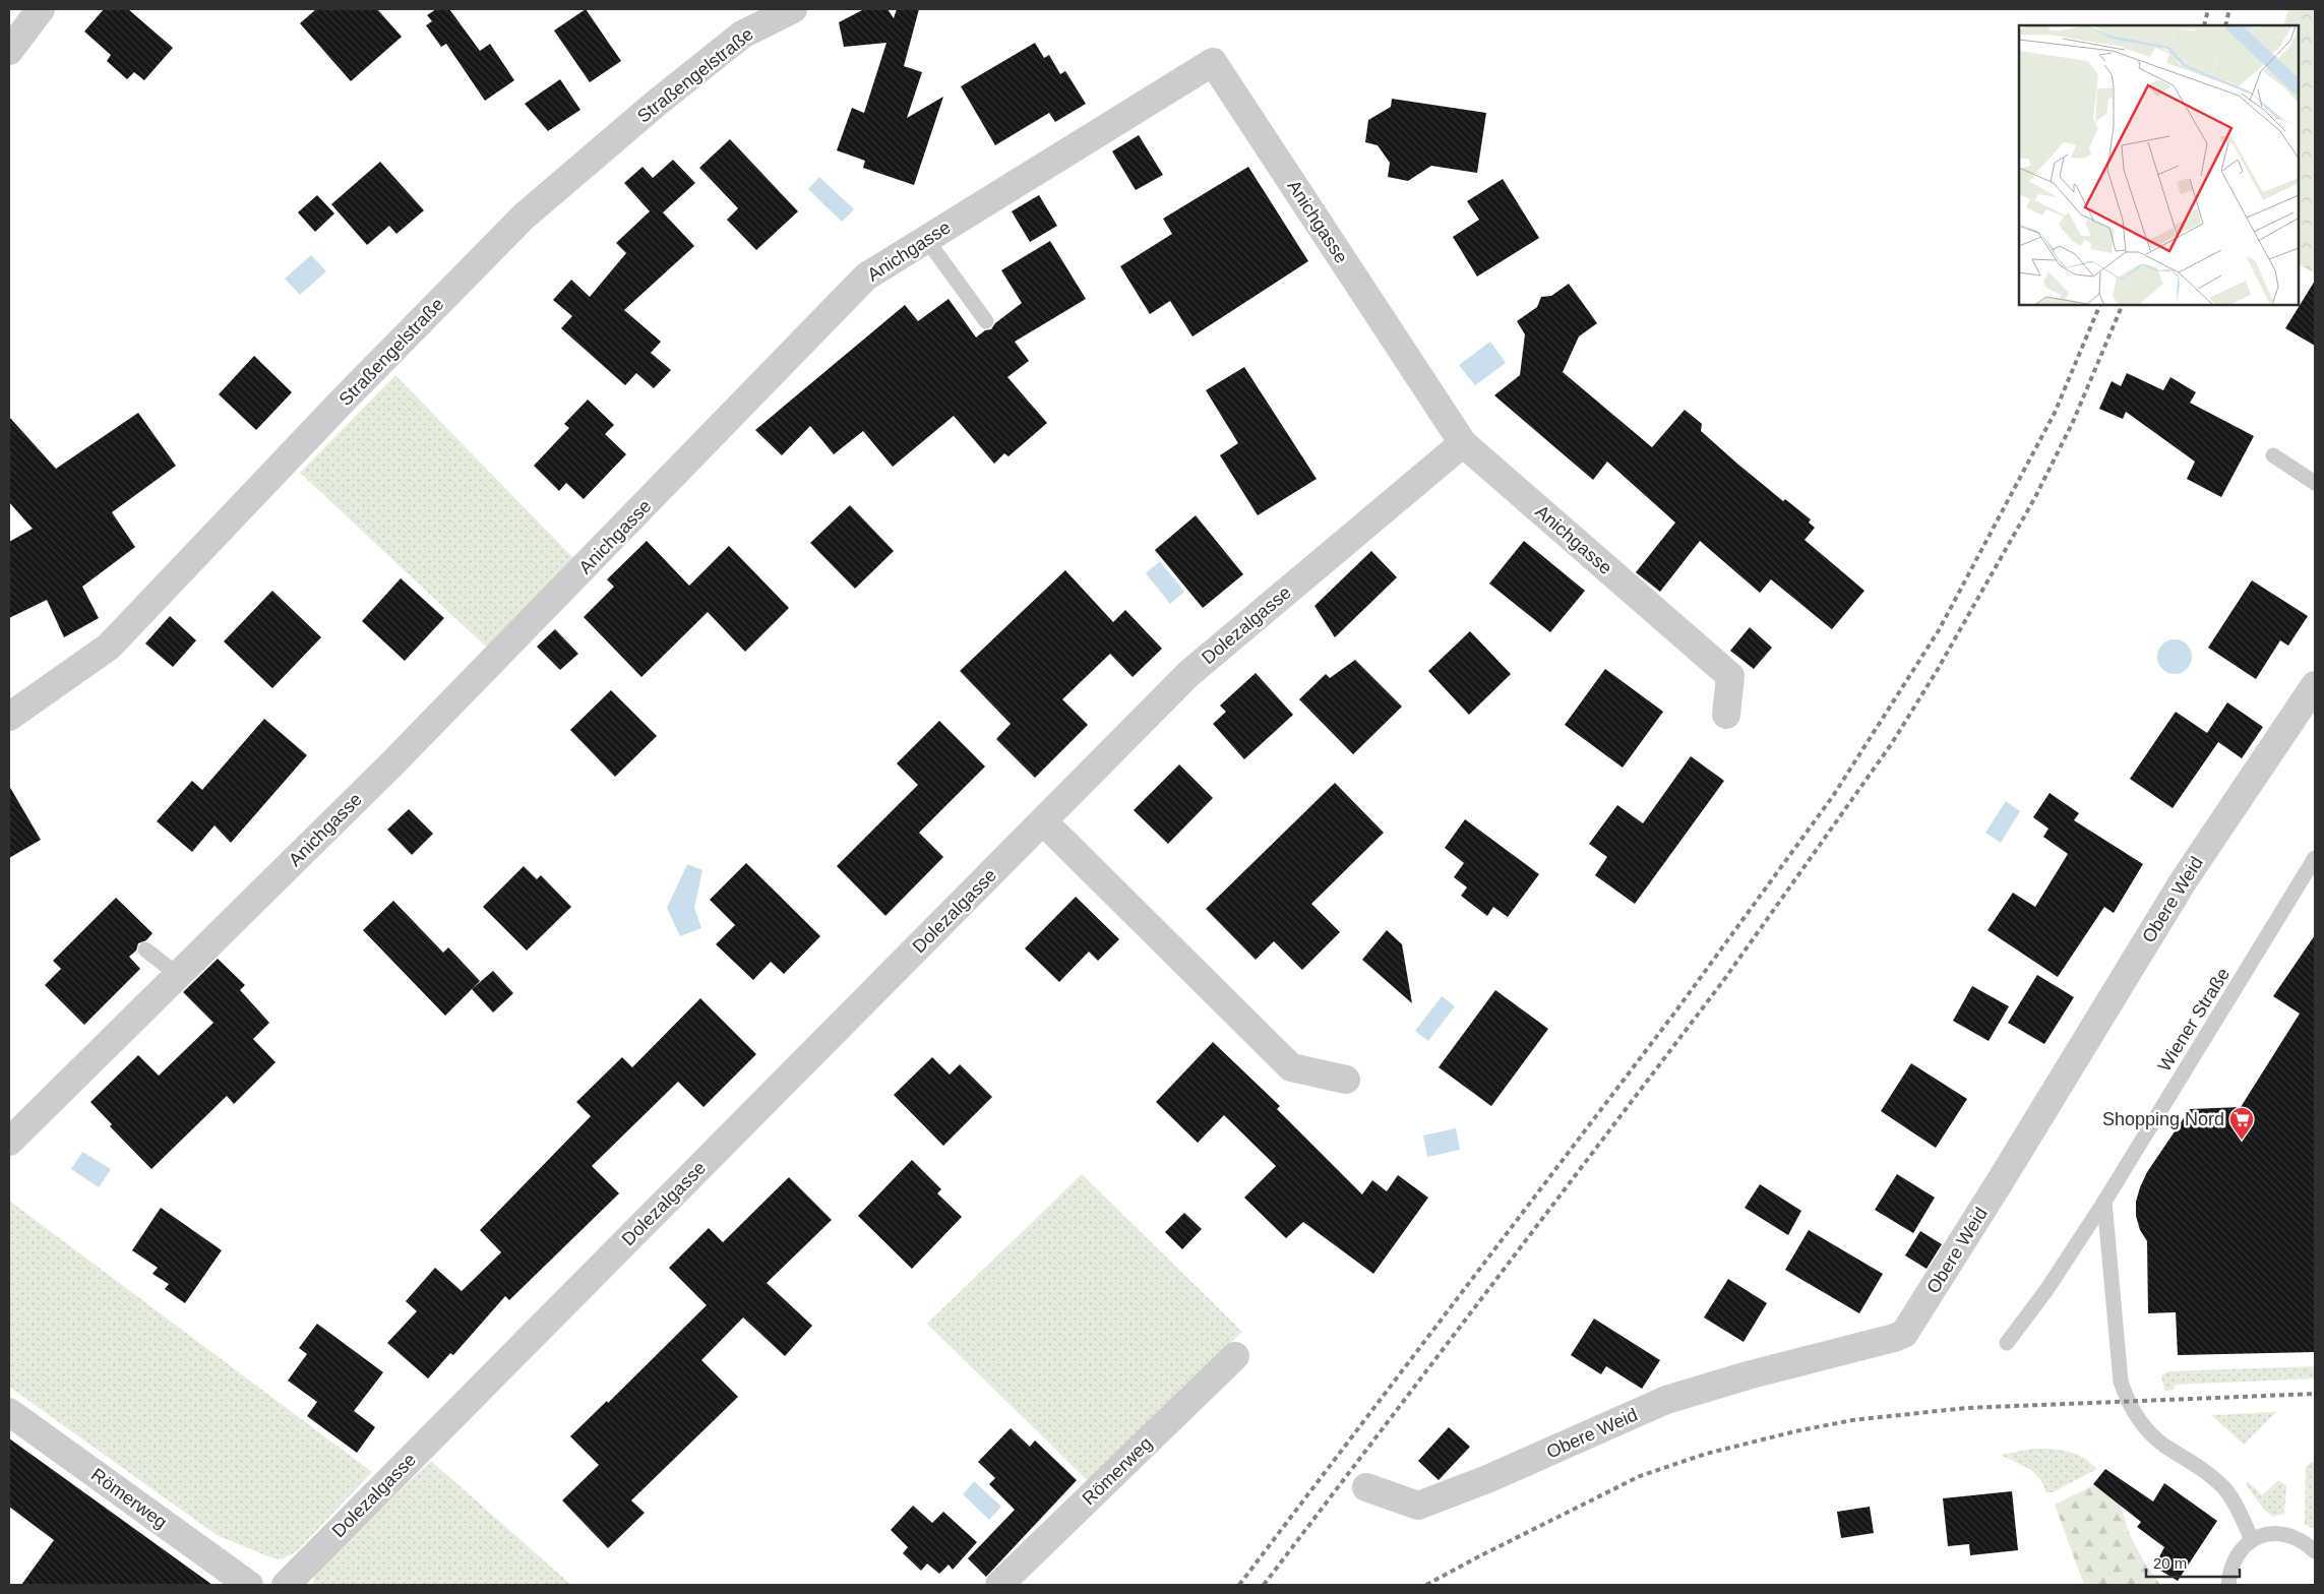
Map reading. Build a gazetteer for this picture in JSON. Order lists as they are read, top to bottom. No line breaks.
{"streets":{"street":["Straßengelstraße","Anichgasse","Dolezalgasse","Obere Weid","Römerweg"],"lane":["Wiener Straße"]},"crossings":[["Anichgasse","Dolezalgasse"]],"places":{"supermarket":["Shopping Nord"]},"scale_bar":"20 m"}
